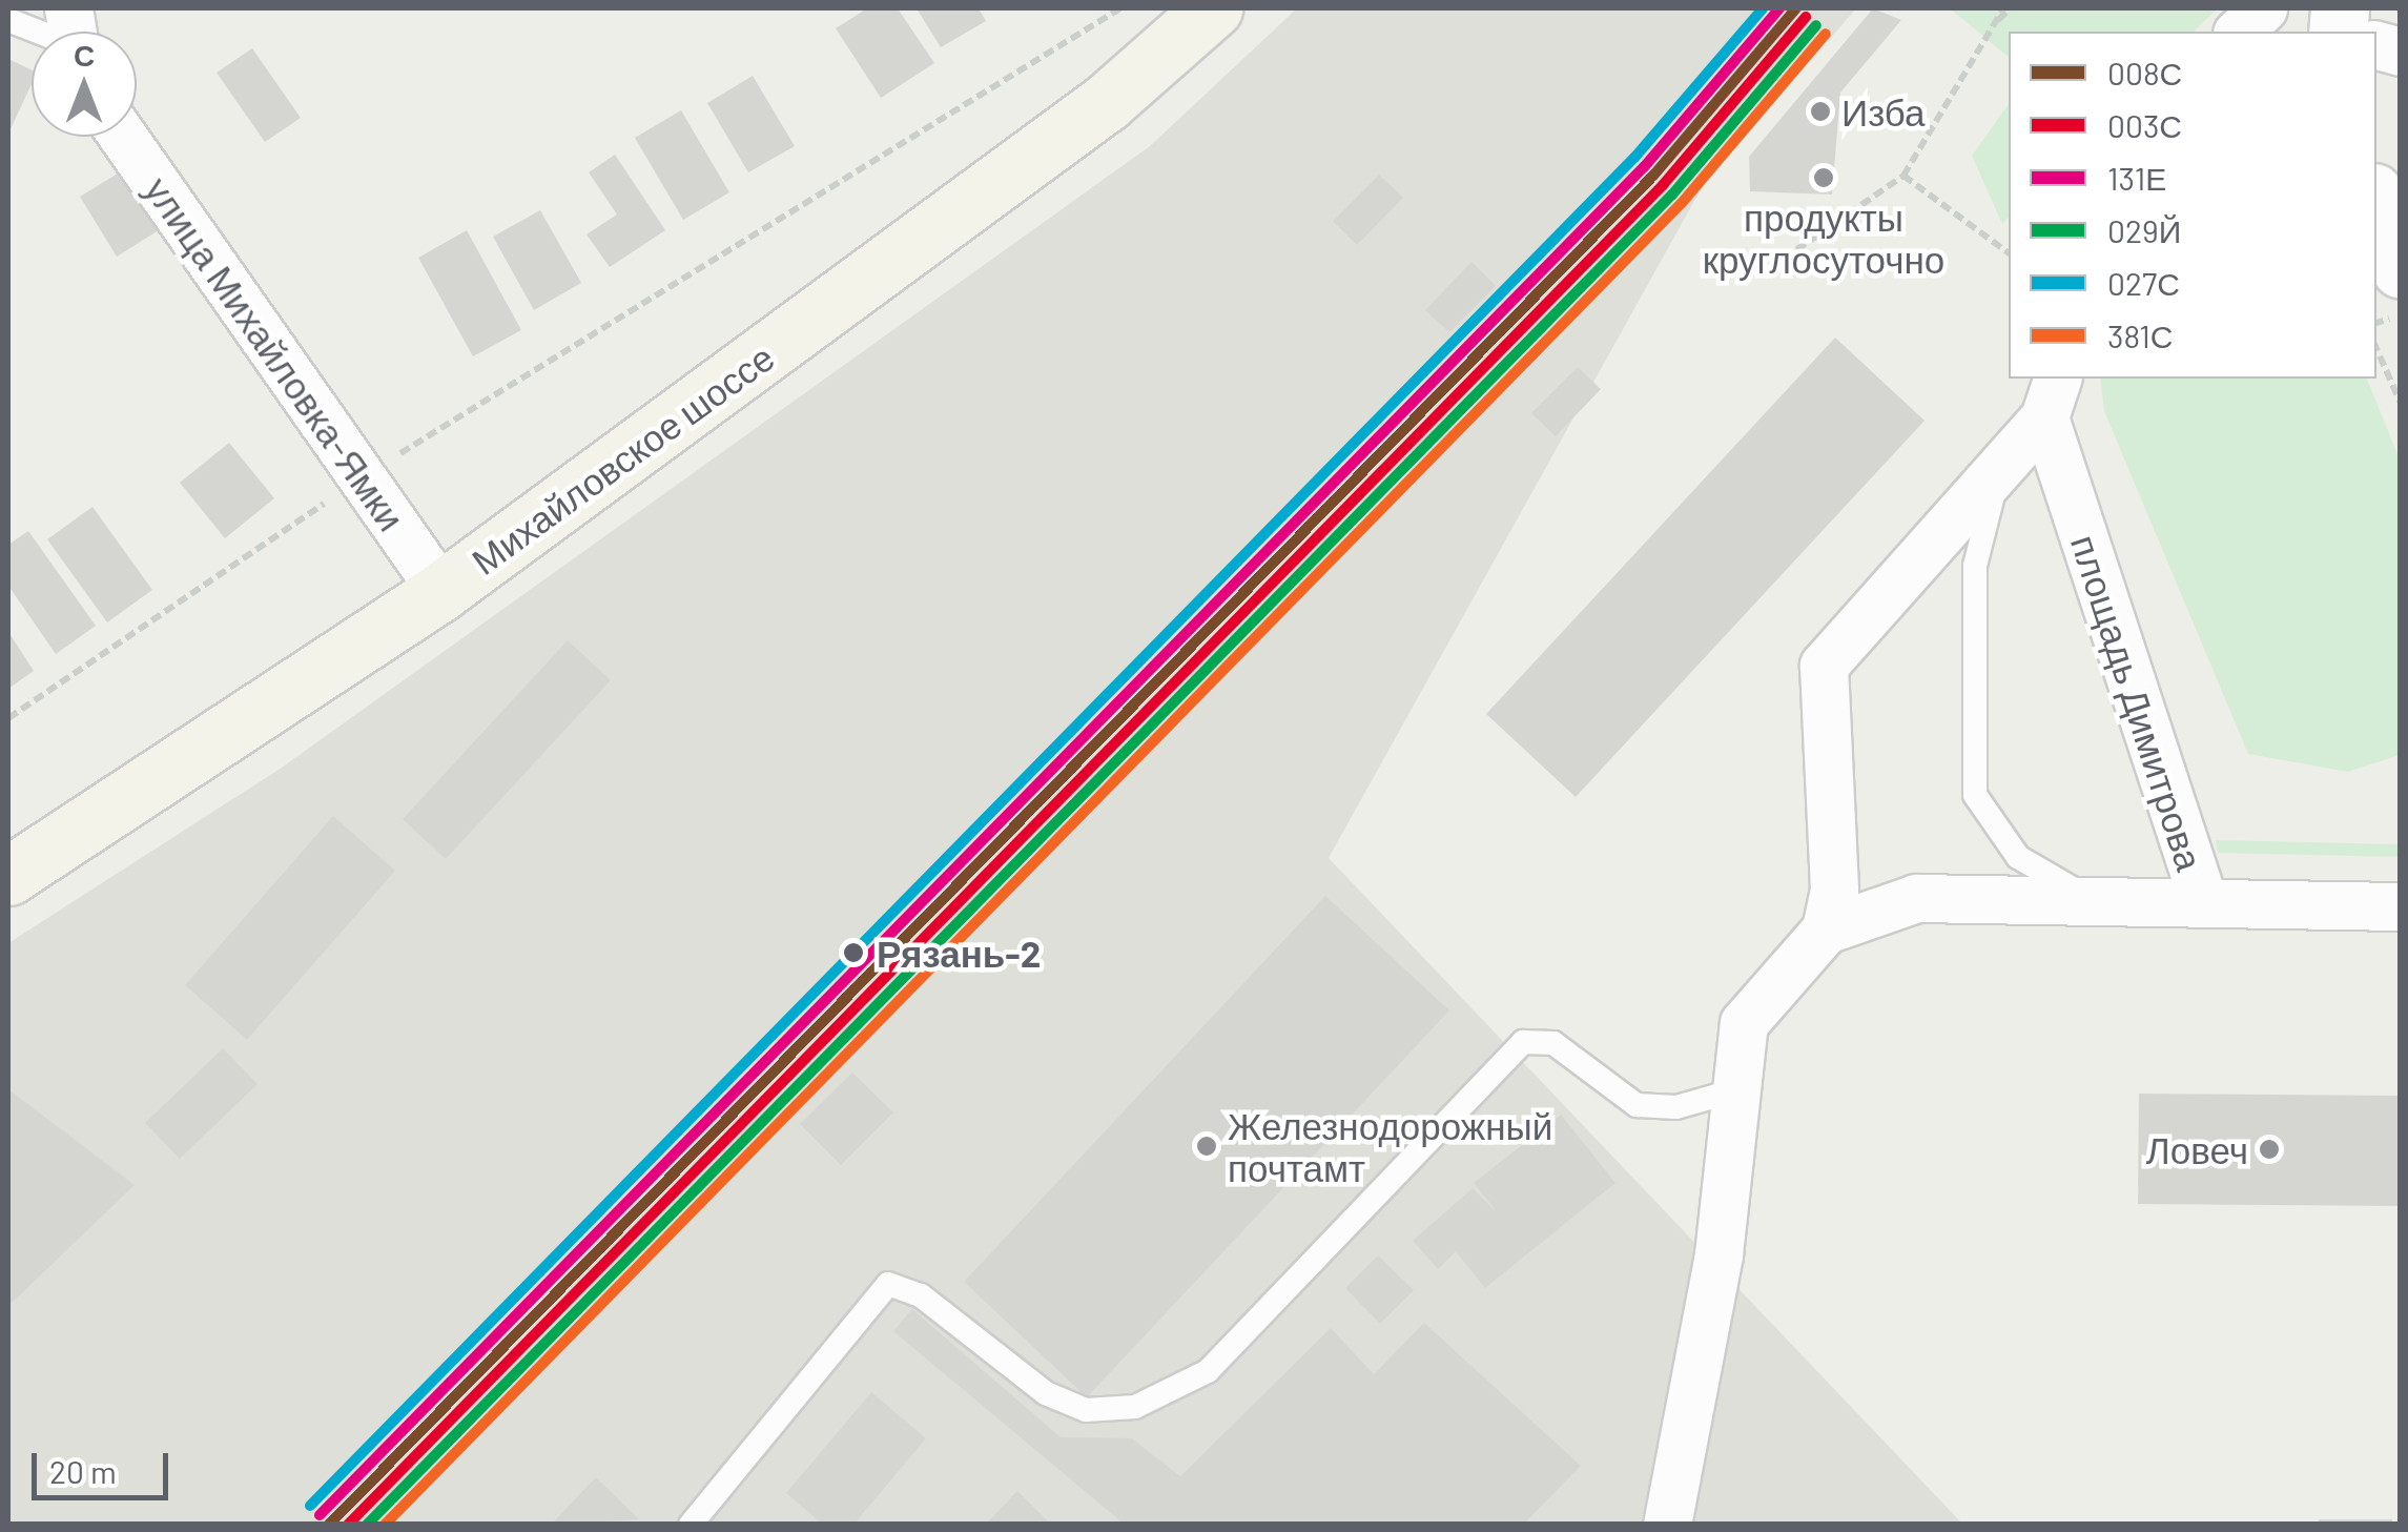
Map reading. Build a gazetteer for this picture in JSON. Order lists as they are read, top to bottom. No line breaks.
{"streets":{"main road":["Михайловское шоссе"],"street":["улица Михайловка-Ямки","площадь Димитрова"]},"crossings":[["улица Михайловка-Ямки","Михайловское шоссе"]],"places":["Изба","продукты круглосуточно","Рязань-2","Железнодорожный почтамт","Ловеч"],"lines":["transit line 008С","transit line 131Е","transit line 027С","transit line 003С","transit line 029Й","transit line 381С"],"legend":["008С","003С","131Е","029Й","027С","381С"],"scale_bar":"20 m","north":"top"}
